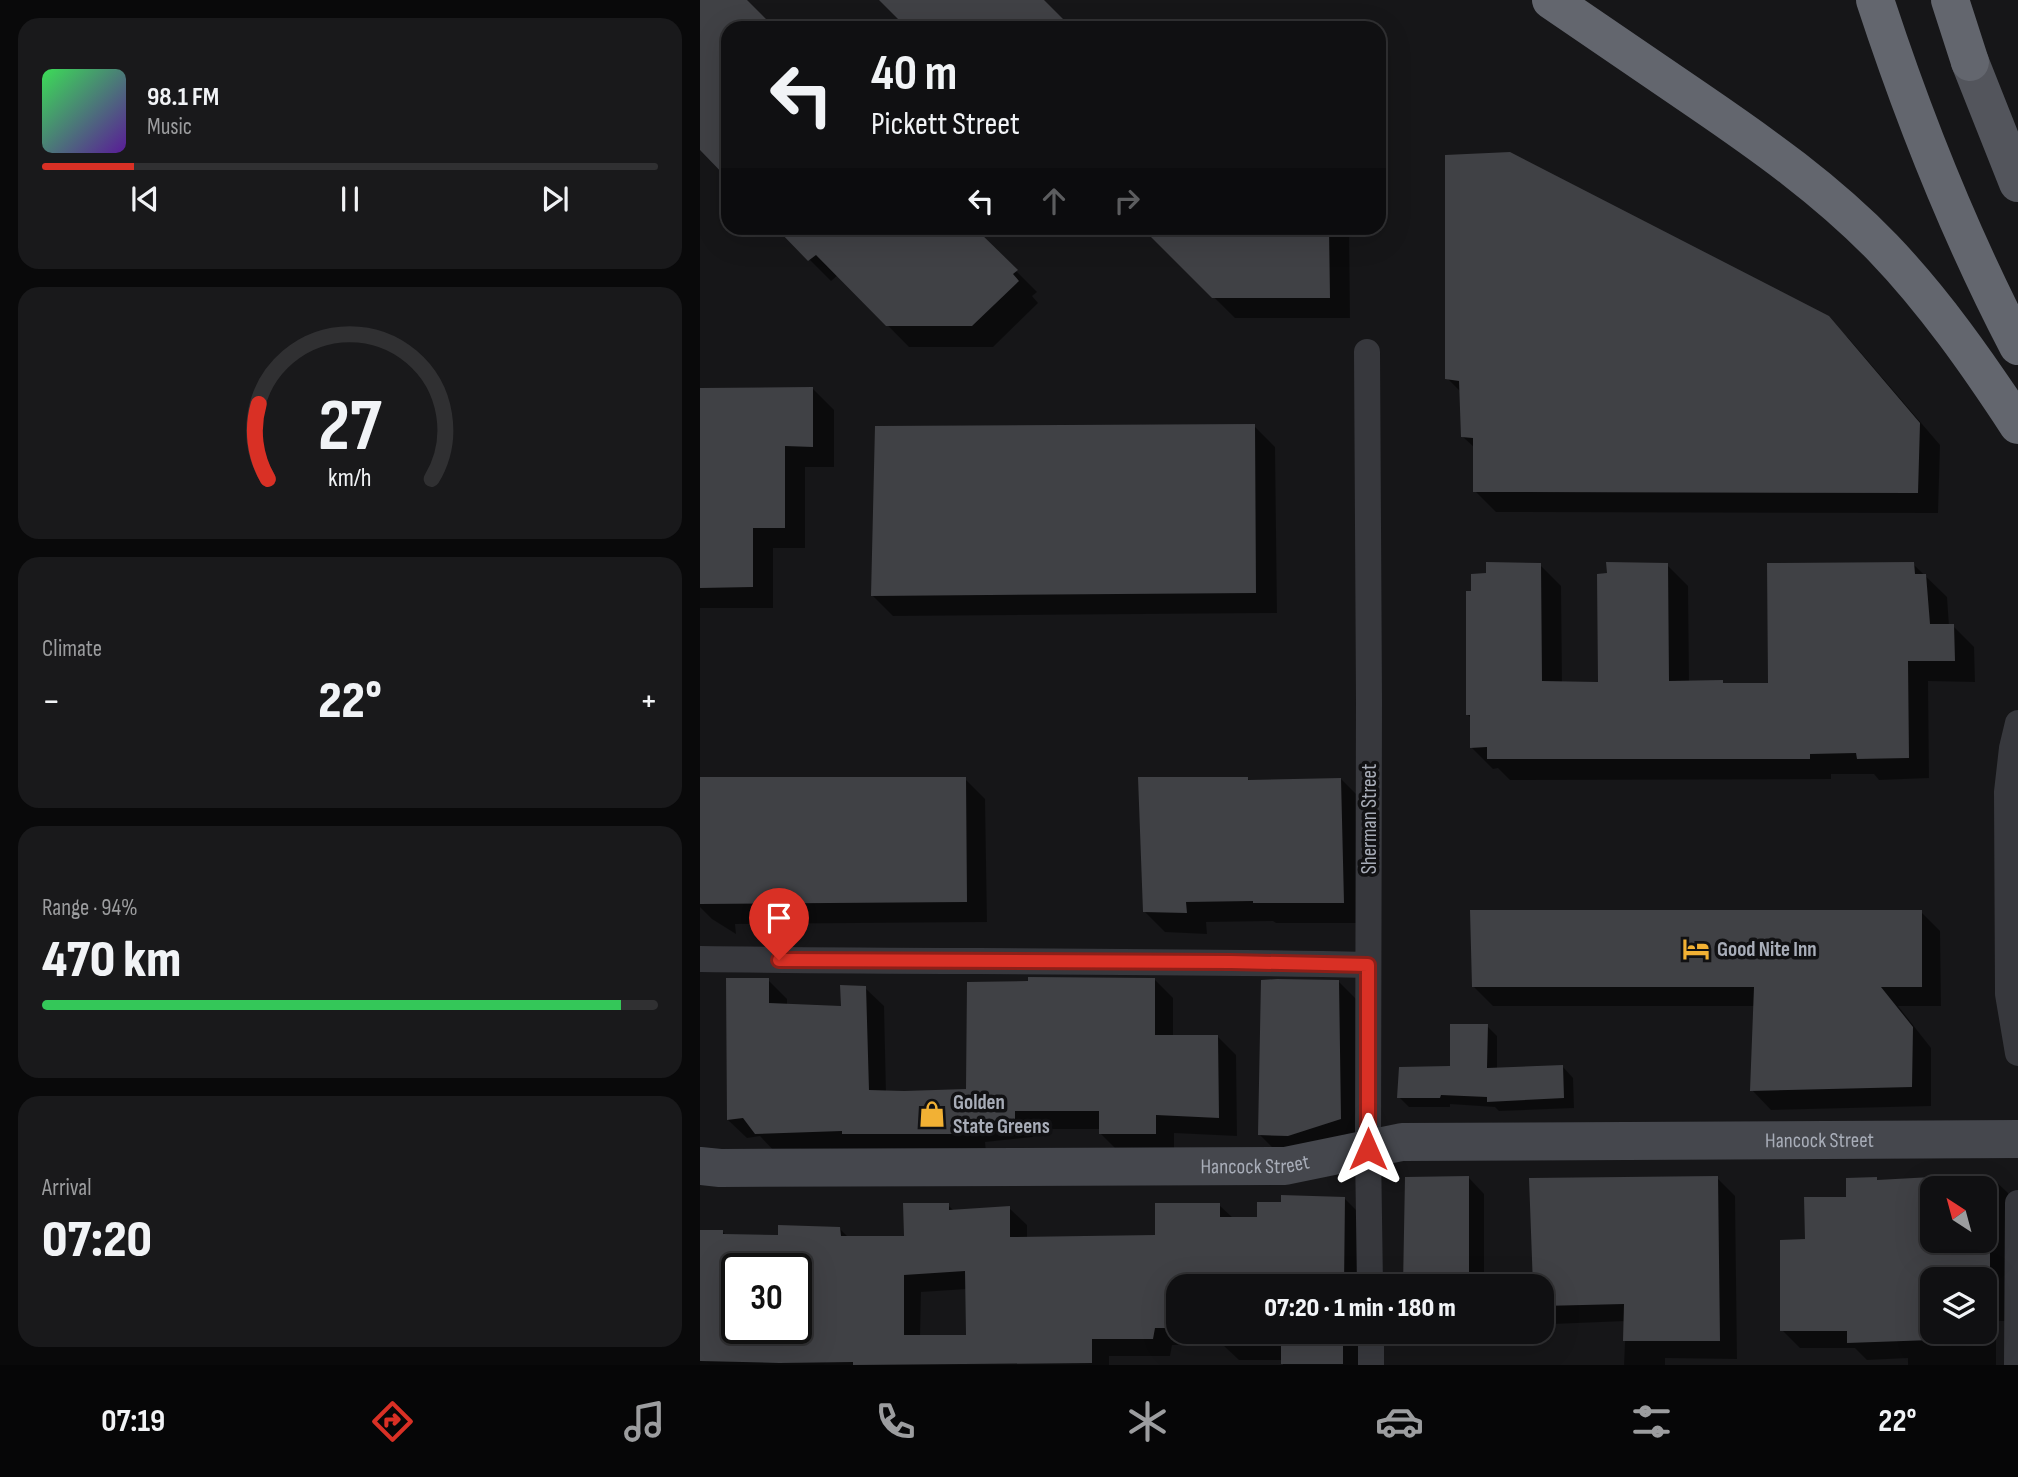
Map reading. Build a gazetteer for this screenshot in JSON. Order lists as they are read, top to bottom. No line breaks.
{"streets":{"street":["Sherman Street","Hancock Street"]},"crossings":[["Sherman Street","Hancock Street"]],"places":{"hotel":["Good Nite Inn"],"shop":["Golden State Greens"]},"north":"top left","page":{"turn":["40 m","Pickett Street"],"song":["98.1 FM","Music"],"tile":["Climate",["Range · 94%","470 km"],["Arrival","07:20"]],"heat":["−","22°","+"],"limit":"30","trip":"07:20 · 1 min · 180 m","tabs":["07:19","22°"],"gauge":["27","km/h"]}}
